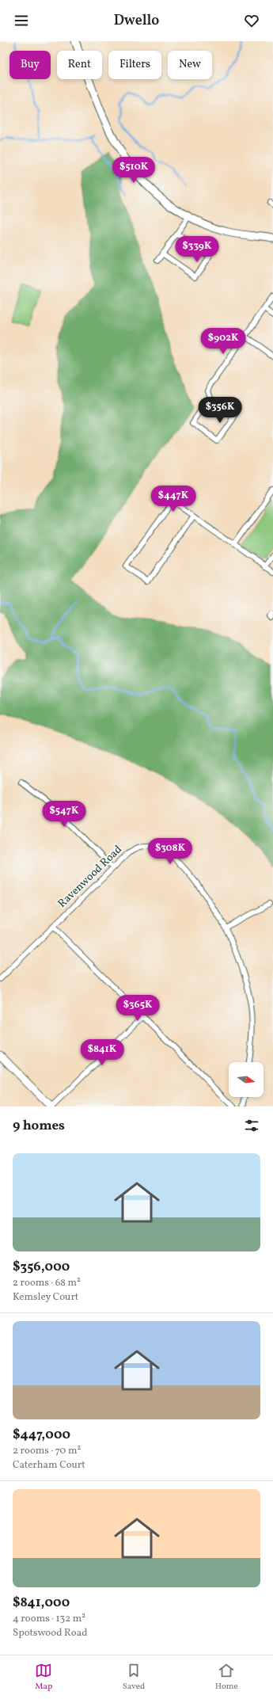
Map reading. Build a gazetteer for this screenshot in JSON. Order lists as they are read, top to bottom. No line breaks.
{"streets":{"street":["Ravenwood Road"]},"north":"right","page":{"header":"Dwello","chip":["Buy","Rent","Filters","New"],"price":["$510K","$339K","$902K","$356K","$447K","$547K","$308K","$365K","$841K"],"heading":"9 homes","list":[{"name":"$356,000","note":"2 rooms · 68 m² · Kemsley Court"},{"name":"$447,000","note":"2 rooms · 70 m² · Caterham Court"},{"name":"$841,000","note":"4 rooms · 132 m² · Spotswood Road"}],"tabs":["Map","Saved","Home"]}}
